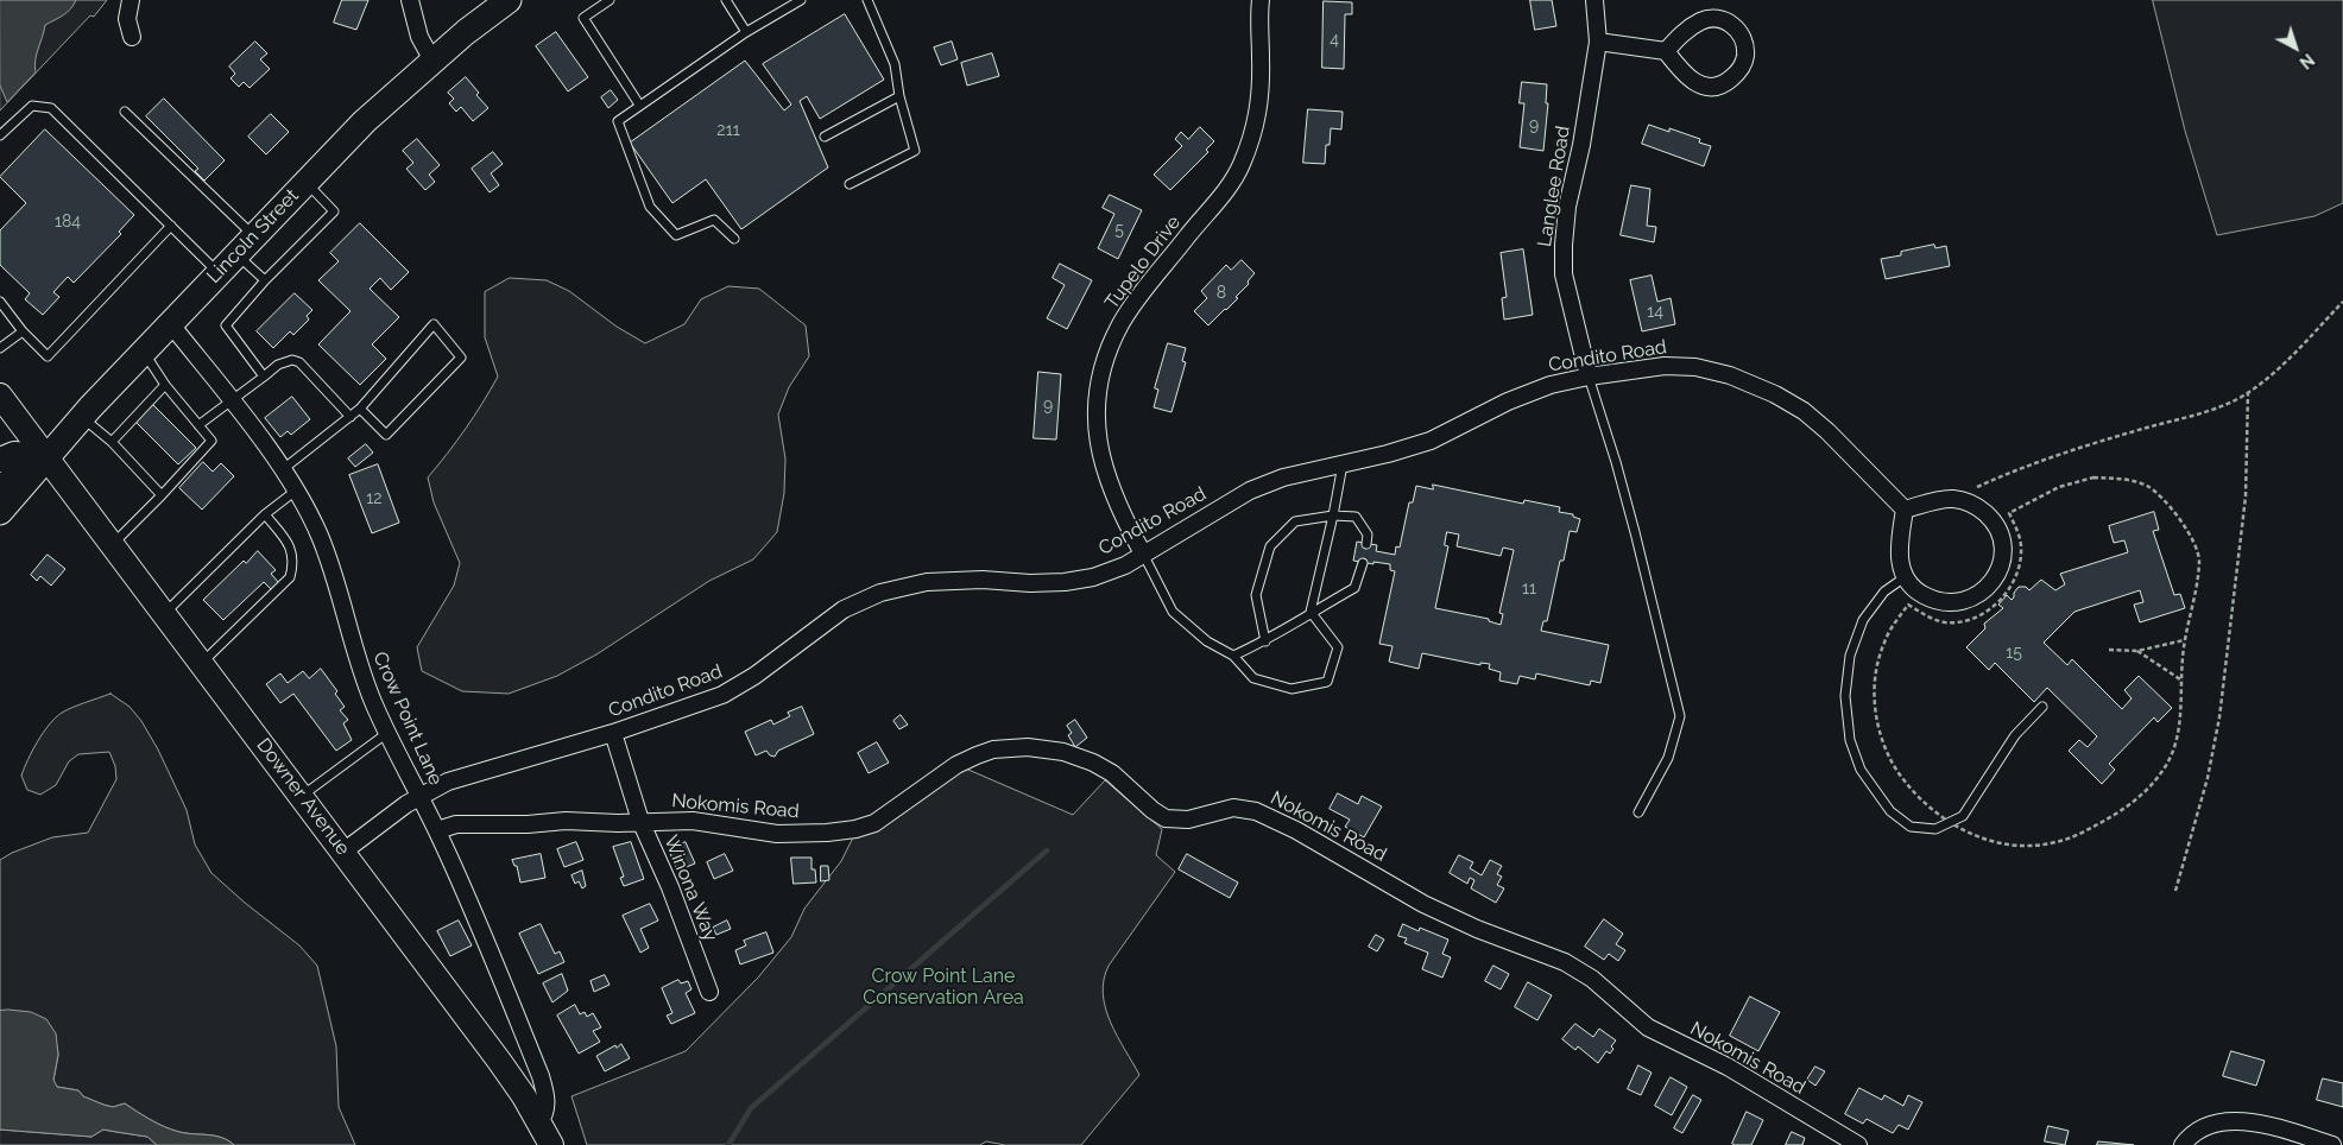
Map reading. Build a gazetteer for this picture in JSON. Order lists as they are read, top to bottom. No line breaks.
{"streets":{"main road":["Lincoln Street"],"street":["Langlee Road","Tupelo Drive","Condito Road","Crow Point Lane","Downer Avenue","Nokomis Road","Winona Way"]},"crossings":[["Langlee Road","Condito Road"],["Lincoln Street","Crow Point Lane"],["Lincoln Street","Downer Avenue"],["Tupelo Drive","Condito Road"],["Condito Road","Crow Point Lane"],["Condito Road","Downer Avenue"],["Condito Road","Winona Way"],["Crow Point Lane","Downer Avenue"],["Crow Point Lane","Nokomis Road"],["Nokomis Road","Winona Way"]],"parks":["Crow Point Lane Conservation Area"],"house_numbers":["4","9","211","184","5","8","14","9","12","11","15"],"north":"bottom right"}
